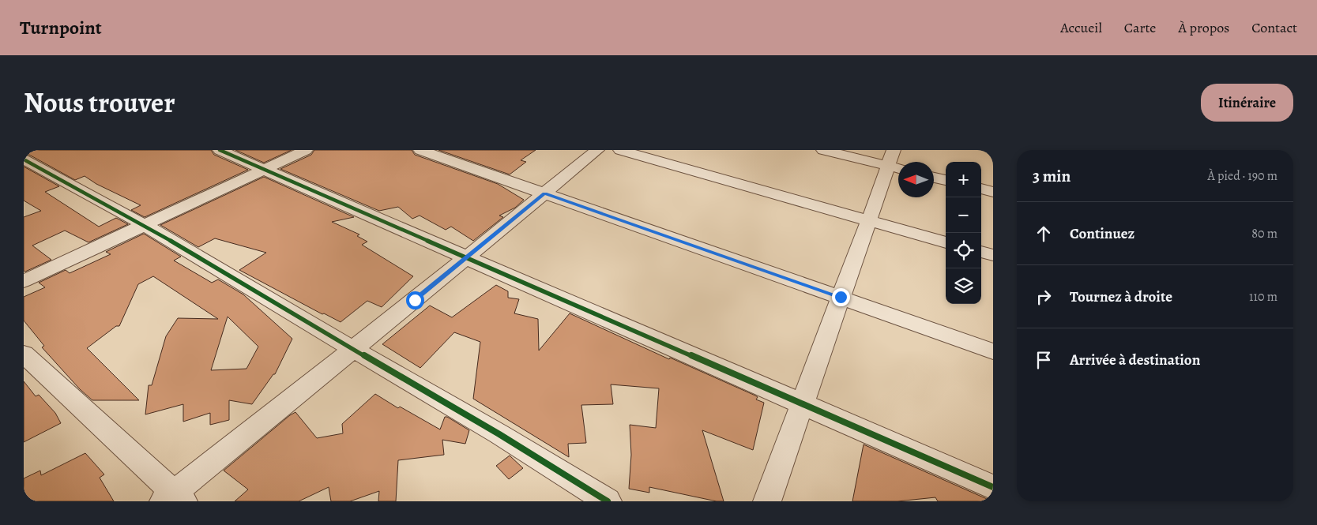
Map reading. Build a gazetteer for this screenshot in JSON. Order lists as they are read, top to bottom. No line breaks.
{"north":"left","page":{"header":"Turnpoint","nav":["Accueil","Carte","À propos","Contact"],"title":"Nous trouver","buttons":"Itinéraire","heading":["3 min","À pied · 190 m"],"map_buttons":["+","−"],"list":[["Continuez","80 m"],["Tournez à droite","110 m"],"Arrivée à destination"]}}
